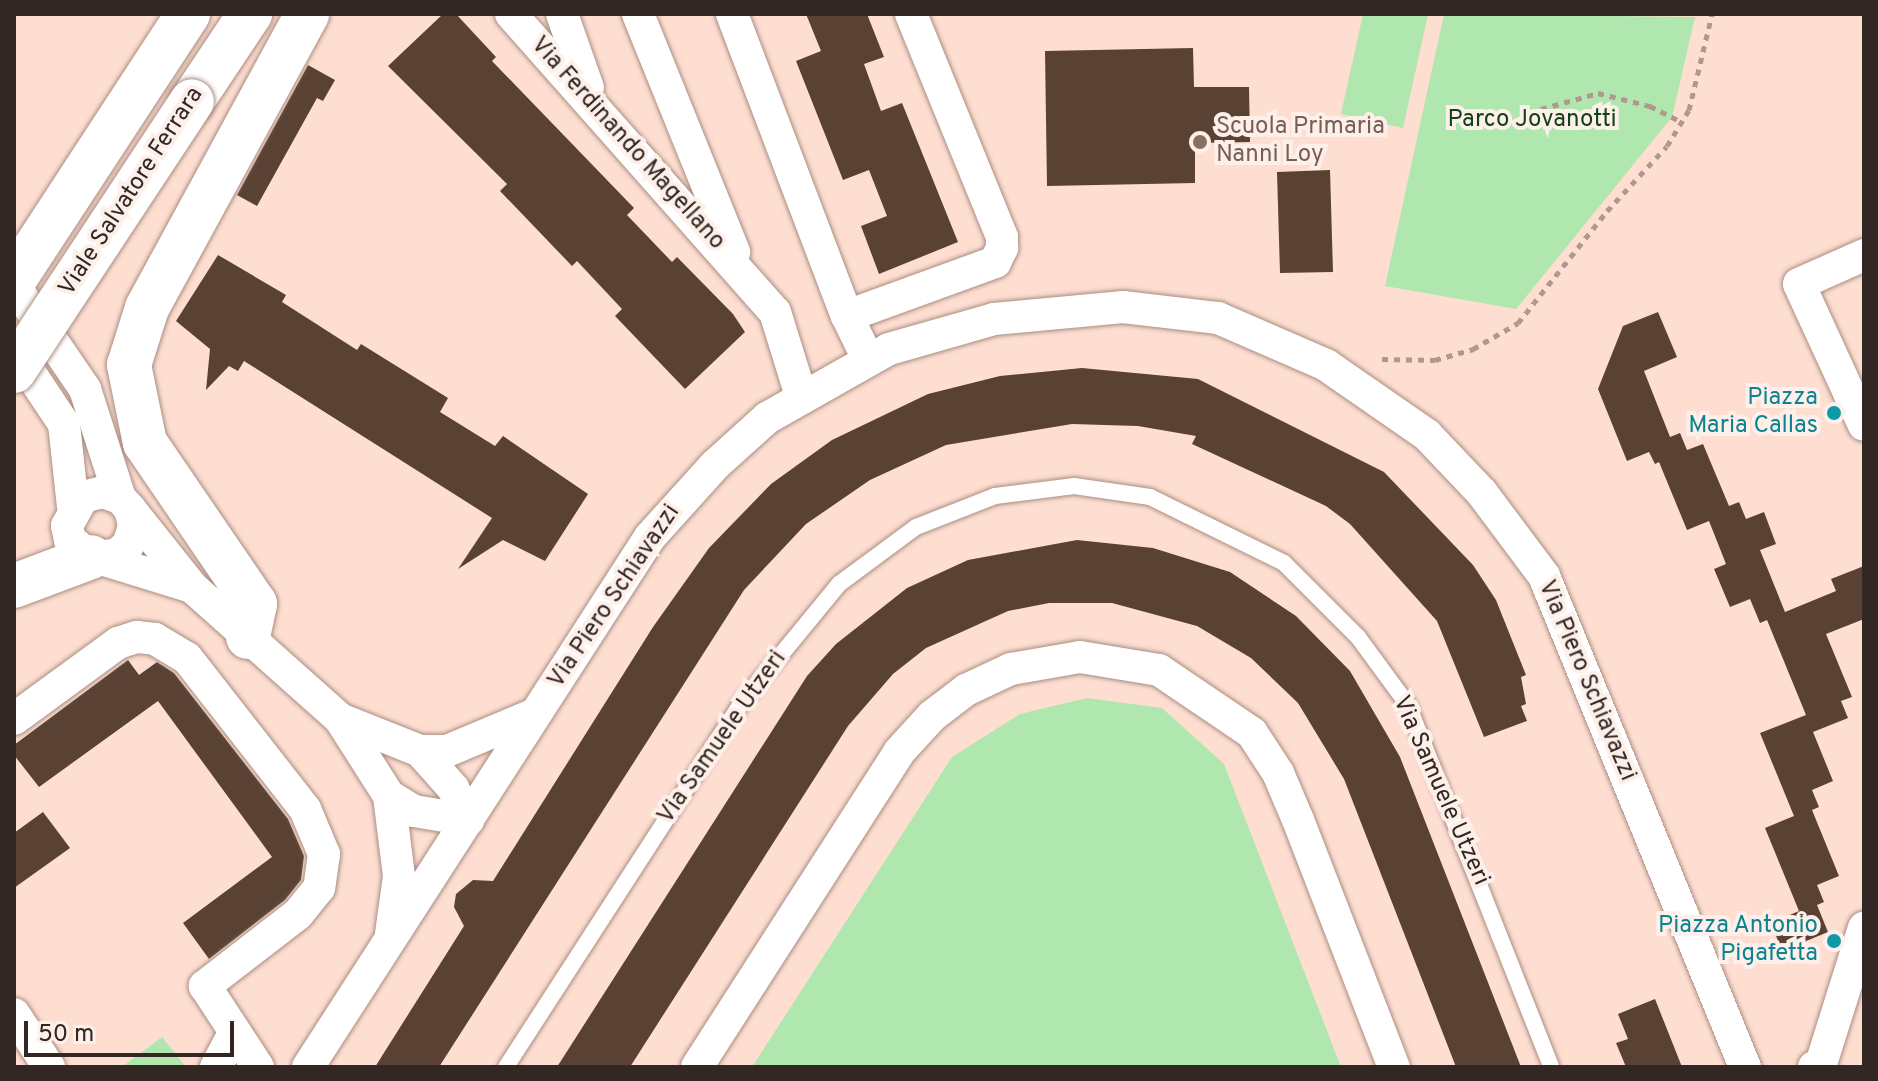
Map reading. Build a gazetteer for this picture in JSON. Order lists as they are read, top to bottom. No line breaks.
{"streets":{"highway":["Viale Salvatore Ferrara"],"street":["Via Ferdinando Magellano","Via Piero Schiavazzi"],"lane":["Via Samuele Utzeri"]},"crossings":[["Via Ferdinando Magellano","Via Piero Schiavazzi"]],"parks":["Parco Jovanotti"],"places":["Scuola Primaria Nanni Loy","Piazza Maria Callas","Piazza Antonio Pigafetta"],"scale_bar":"50 m"}
